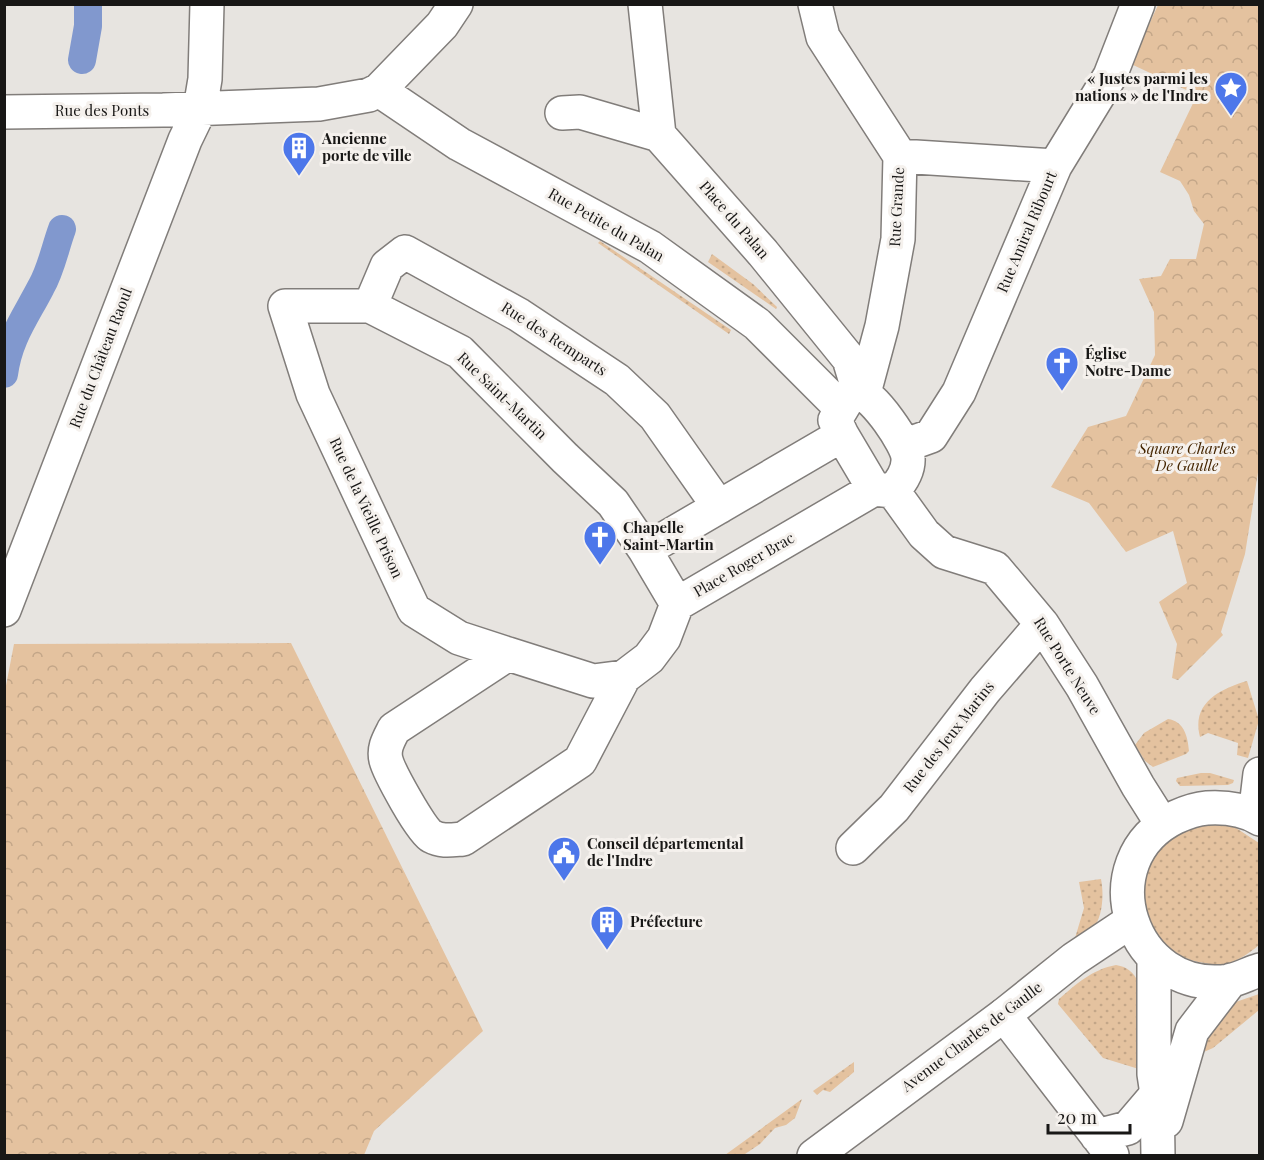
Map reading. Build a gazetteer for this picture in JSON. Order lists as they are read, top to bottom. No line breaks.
{"streets":{"street":["Rue des Ponts","Rue Grande","Place du Palan","Rue Petite du Palan","Rue Amiral Ribourt","Rue des Remparts","Rue du Château Raoul","Rue Saint-Martin","Rue de la Vieille Prison","Place Roger Brac","Rue Porte Neuve","Rue des Jeux Marins","Avenue Charles de Gaulle"]},"crossings":[["Rue des Ponts","Rue Petite du Palan"],["Rue des Ponts","Rue du Château Raoul"],["Rue Grande","Place du Palan"],["Rue Grande","Rue Petite du Palan"],["Place du Palan","Rue Petite du Palan"],["Rue Amiral Ribourt","Place Roger Brac"],["Rue des Remparts","Rue Saint-Martin"],["Rue Saint-Martin","Rue de la Vieille Prison"],["Rue Saint-Martin","Place Roger Brac"],["Place Roger Brac","Rue Porte Neuve"],["Rue Porte Neuve","Rue des Jeux Marins"]],"parks":["Square Charles De Gaulle"],"places":{"place":["« Justes parmi les nations » de l'Indre"],"building":["Ancienne porte de ville","Préfecture"],"church":["Église Notre-Dame","Chapelle Saint-Martin"],"public building":["Conseil départemental de l'Indre"]},"scale_bar":"20 m"}
